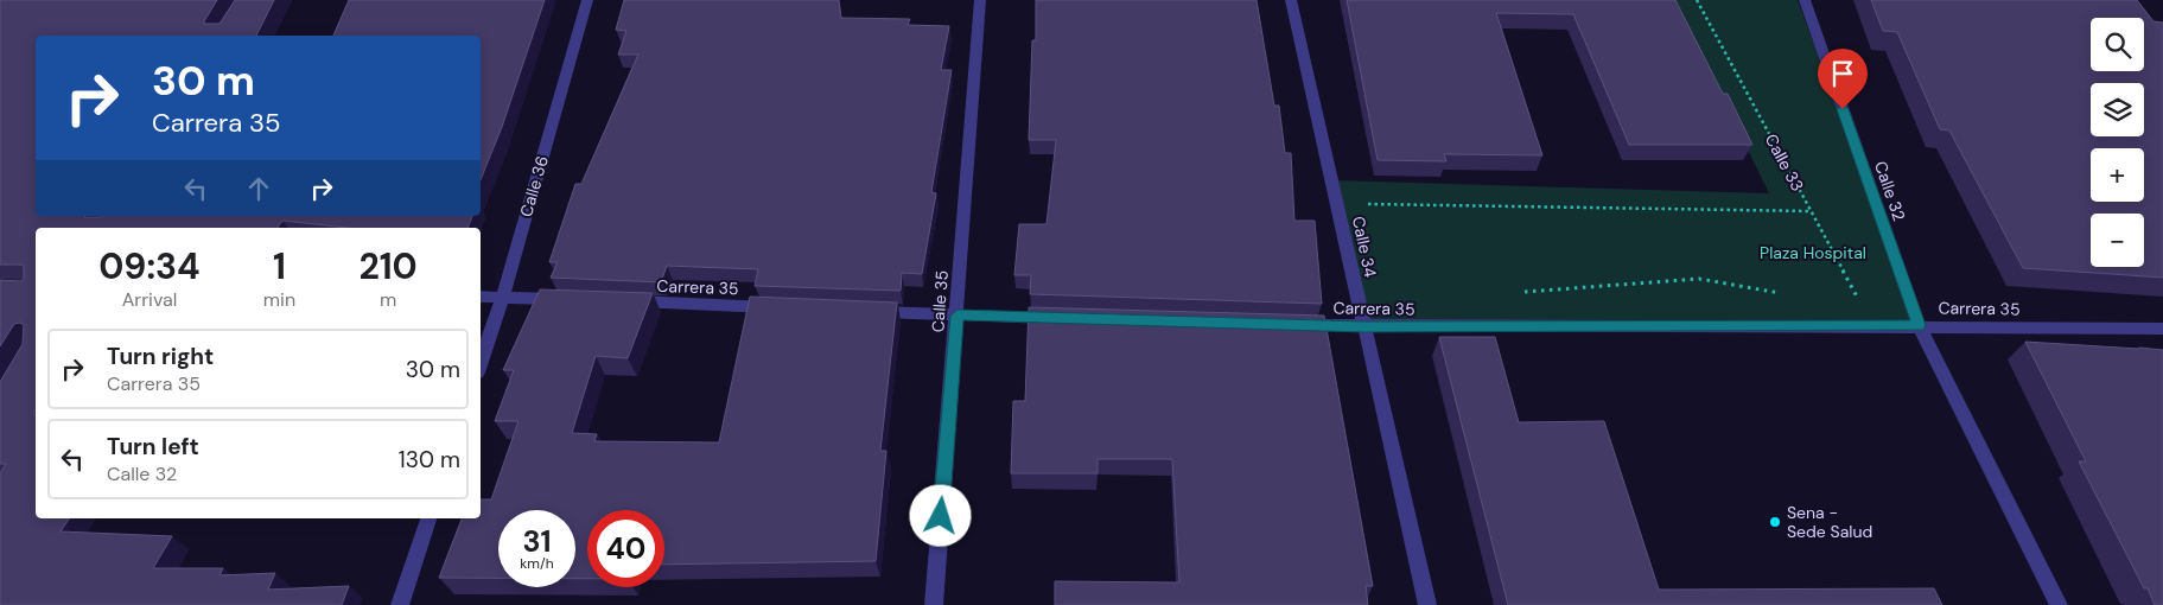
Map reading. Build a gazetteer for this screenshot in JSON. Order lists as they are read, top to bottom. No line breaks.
{"streets":{"street":["Calle 36","Calle 32","Calle 34","Carrera 35","Calle 35"],"path":["Calle 33"]},"crossings":[["Calle 33","Carrera 35"],["Calle 32","Carrera 35"],["Calle 34","Carrera 35"]],"parks":["Plaza Hospital"],"places":["Sena - Sede Salud"],"page":{"map_buttons":["+","−"],"turn":["30 m","Carrera 35"],"eta":["09:34","Arrival","1","min","210","m"],"list":[{"name":"Turn right","note":"Carrera 35","value":"30 m"},{"name":"Turn left","note":"Calle 32","value":"130 m"}],"speed":"31 km/h","limit":"40"}}
